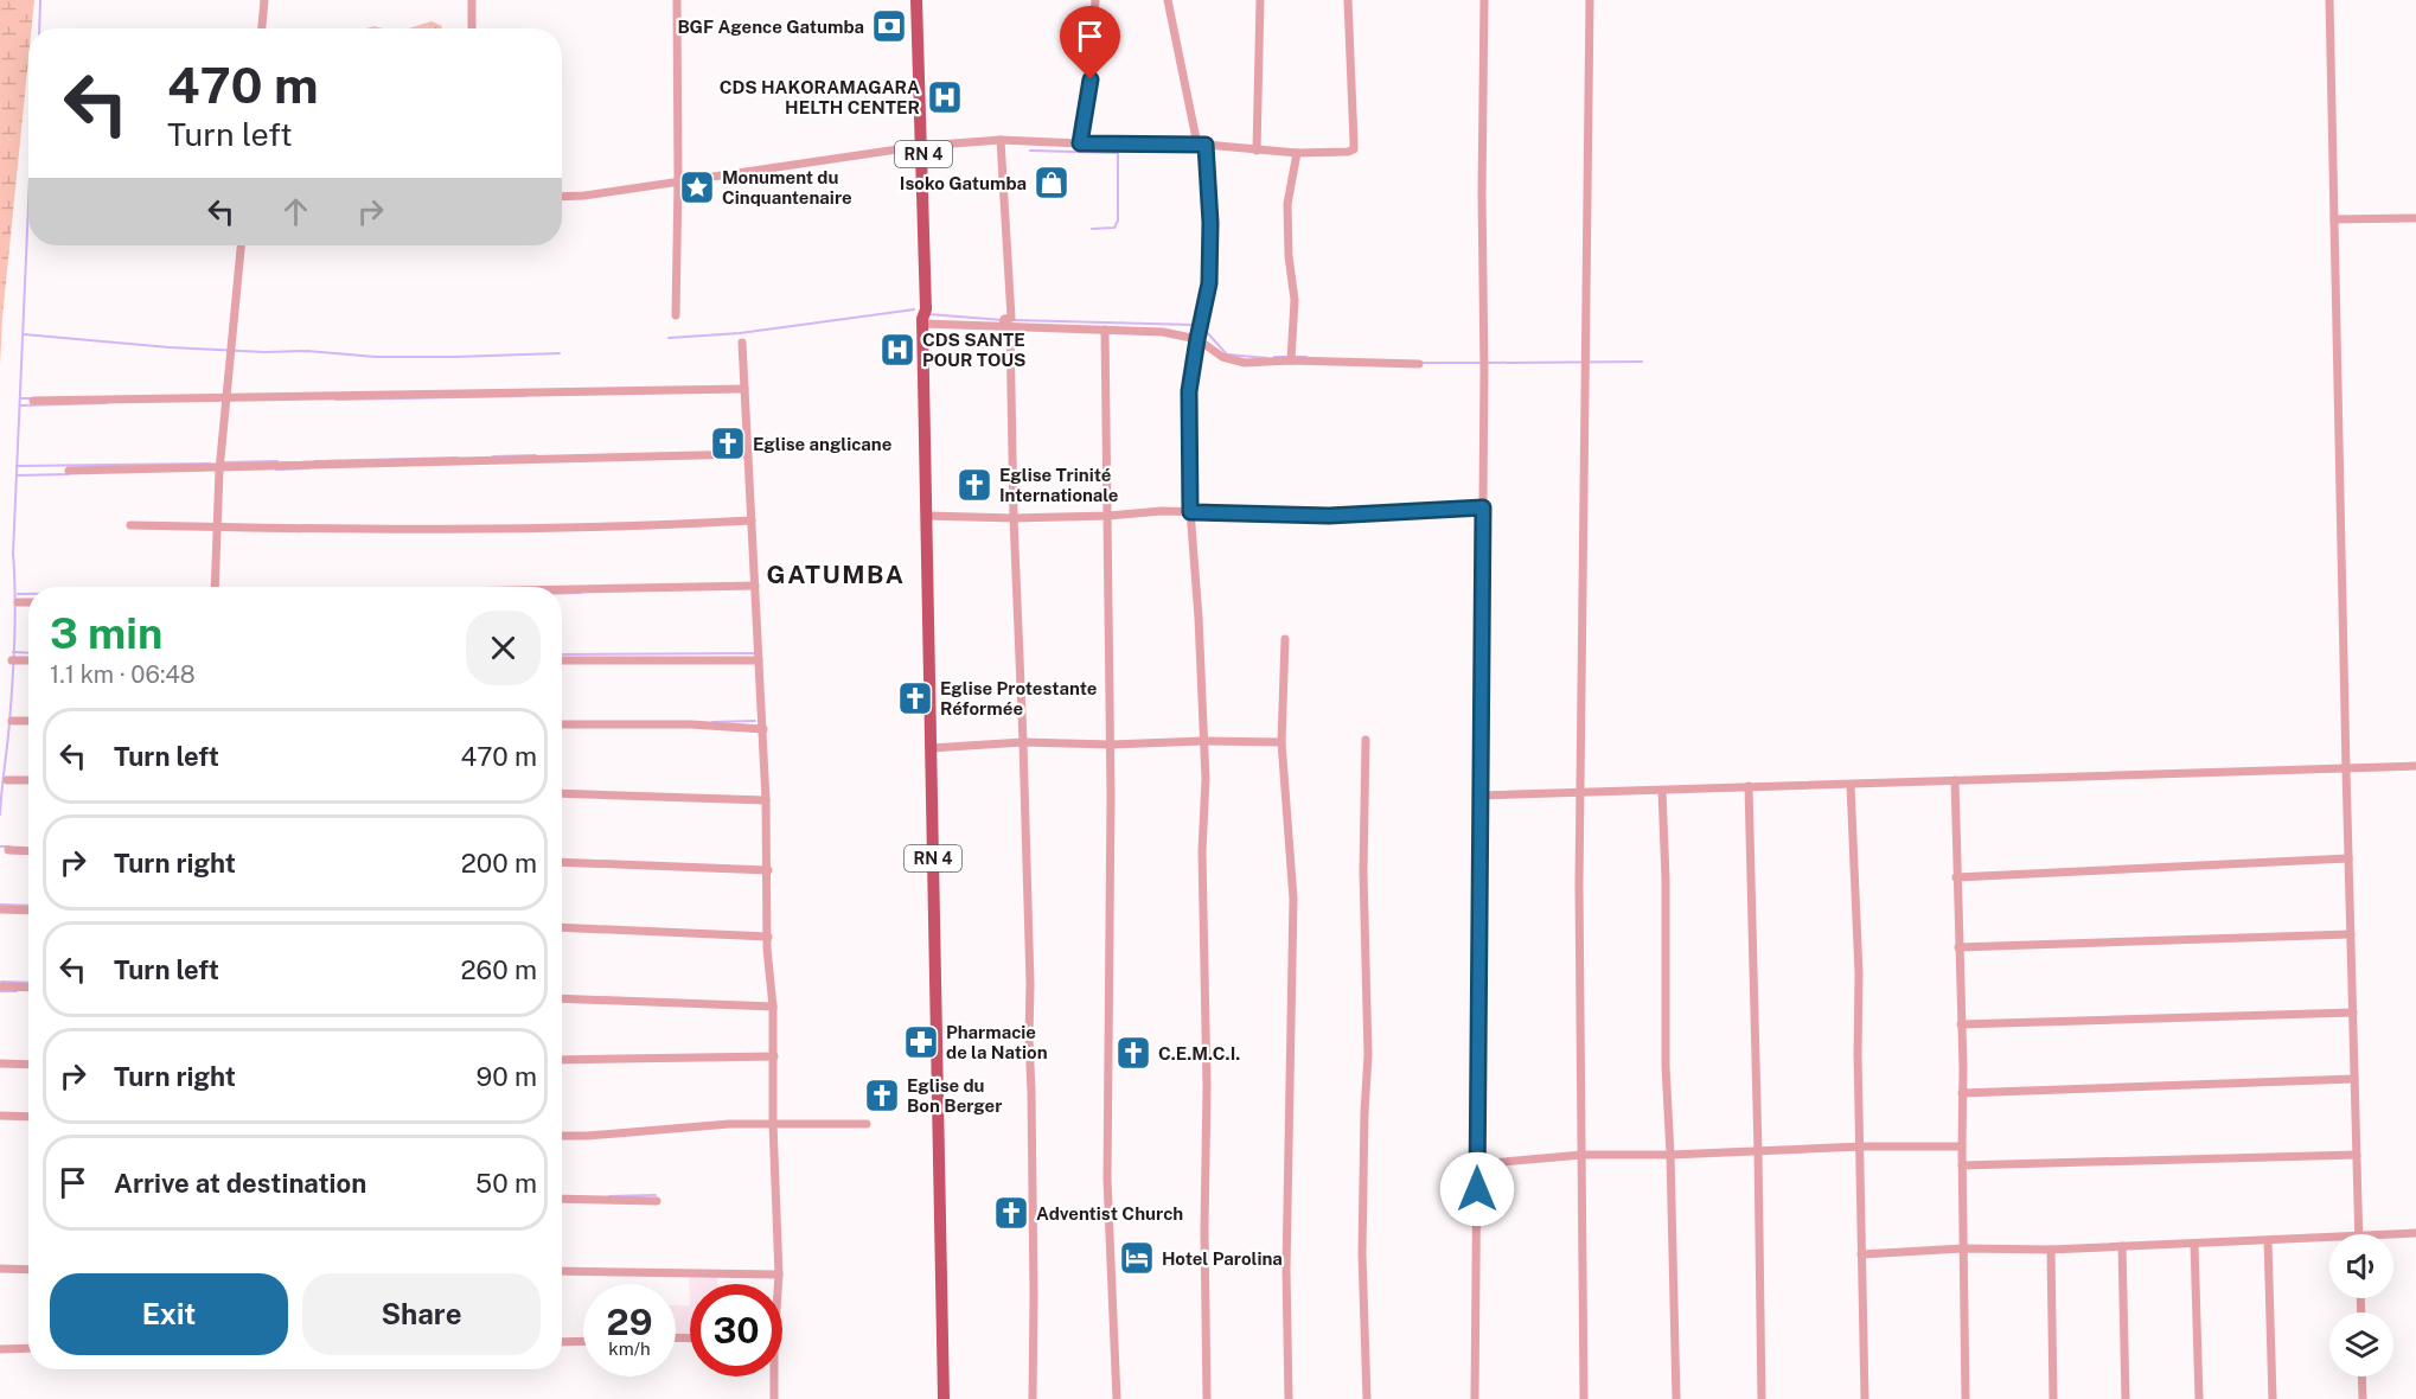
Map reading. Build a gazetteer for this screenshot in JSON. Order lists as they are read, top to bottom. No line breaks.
{"streets":{"main road":["RN 4"]},"districts":["GATUMBA"],"places":{"bank":["BGF Agence Gatumba"],"hospital":["CDS HAKORAMAGARA HELTH CENTER","CDS SANTE POUR TOUS"],"shop":["Isoko Gatumba"],"place":["Monument du Cinquantenaire"],"church":["Eglise anglicane","Eglise Trinité Internationale","Eglise Protestante Réformée","C.E.M.C.I.","Eglise du Bon Berger","Adventist Church"],"pharmacy":["Pharmacie de la Nation"],"hotel":["Hotel Parolina"]},"page":{"turn":["470 m","Turn left"],"heading":["3 min","1.1 km · 06:48"],"list":[{"name":"Turn left","value":"470 m"},{"name":"Turn right","value":"200 m"},{"name":"Turn left","value":"260 m"},{"name":"Turn right","value":"90 m"},{"name":"Arrive at destination","value":"50 m"}],"buttons":["Exit","Share"],"speed":"29 km/h","limit":"30"}}
